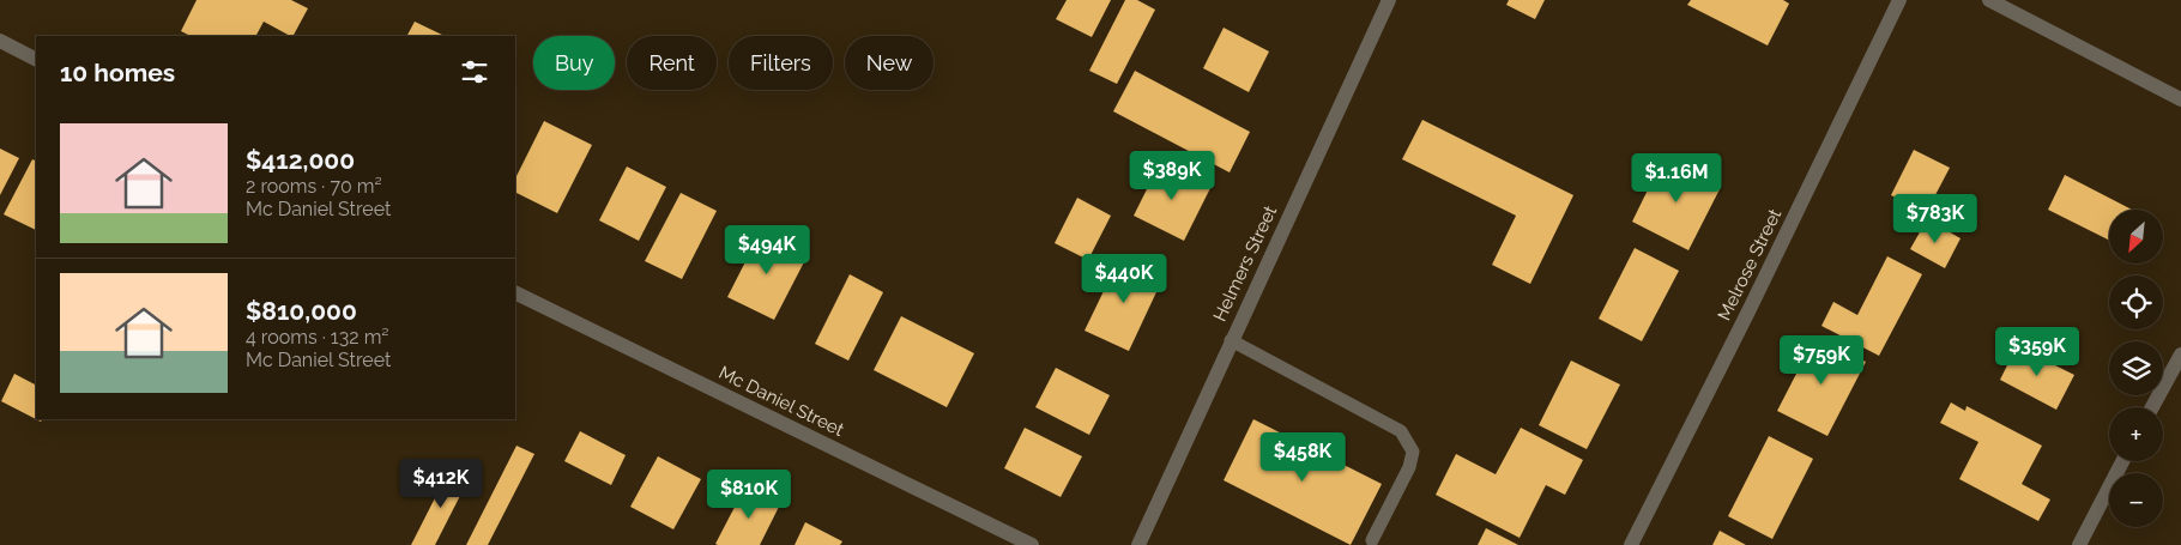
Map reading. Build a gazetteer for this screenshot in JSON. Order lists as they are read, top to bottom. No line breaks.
{"streets":{"street":["Helmers Street","Melrose Street","Mc Daniel Street"]},"north":"bottom left","page":{"chip":["Buy","Rent","Filters","New"],"heading":"10 homes","list":[{"name":"$412,000","note":"2 rooms · 70 m² · Mc Daniel Street"},{"name":"$810,000","note":"4 rooms · 132 m² · Mc Daniel Street"}],"price":["$389K","$1.16M","$783K","$494K","$440K","$359K","$759K","$458K","$412K","$810K"],"map_buttons":["+","−"]}}
